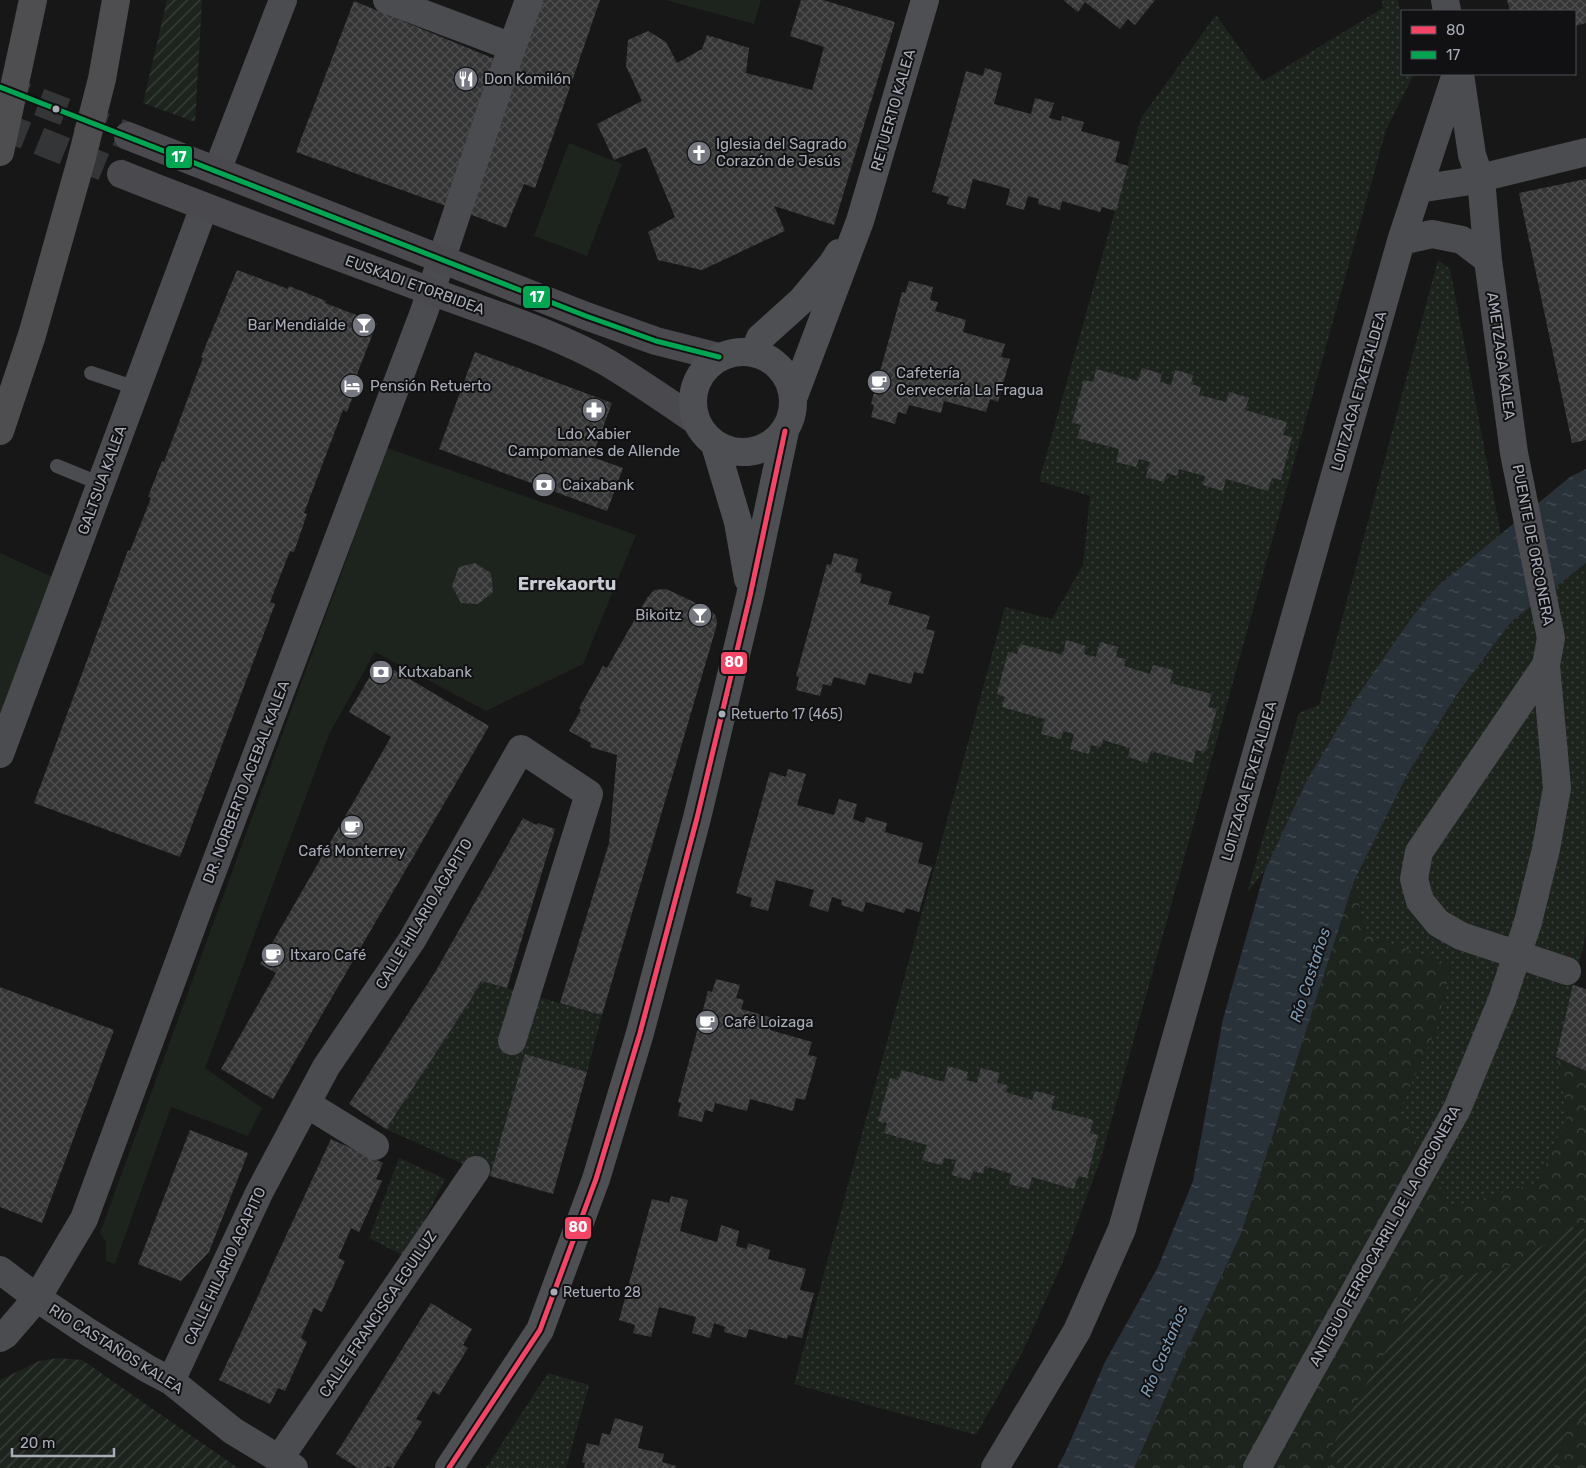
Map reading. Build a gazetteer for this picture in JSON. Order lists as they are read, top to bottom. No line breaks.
{"streets":{"main road":["RETUERTO KALEA"],"street":["EUSKADI ETORBIDEA","AMETZAGA KALEA","LOITZAGA ETXETALDEA","GALTSUA KALEA","PUENTE DE ORCONERA","DR. NORBERTO ACEBAL KALEA","CALLE HILARIO AGAPITO","ANTIGUO FERROCARRIL DE LA ORCONERA","CALLE FRANCISCA EGUILUZ","RIO CASTAÑOS KALEA"]},"crossings":[["EUSKADI ETORBIDEA","GALTSUA KALEA"],["EUSKADI ETORBIDEA","DR. NORBERTO ACEBAL KALEA"],["AMETZAGA KALEA","PUENTE DE ORCONERA"],["PUENTE DE ORCONERA","ANTIGUO FERROCARRIL DE LA ORCONERA"],["DR. NORBERTO ACEBAL KALEA","RIO CASTAÑOS KALEA"],["CALLE HILARIO AGAPITO","RIO CASTAÑOS KALEA"],["CALLE FRANCISCA EGUILUZ","RIO CASTAÑOS KALEA"]],"districts":["Errekaortu"],"water":["Río Castaños"],"places":{"restaurant":["Don Komilón"],"church":["Iglesia del Sagrado Corazón de Jesús"],"bar":["Bar Mendialde","Bikoitz"],"cafe":["Cafetería Cervecería La Fragua","Café Monterrey","Itxaro Café","Café Loizaga"],"hotel":["Pensión Retuerto"],"pharmacy":["Ldo Xabier Campomanes de Allende"],"bank":["Caixabank","Kutxabank"],"other":["Retuerto 17 (465)","Retuerto 28"]},"lines":["transit line 17","transit line 80"],"legend":["80","17"],"scale_bar":"20 m"}
